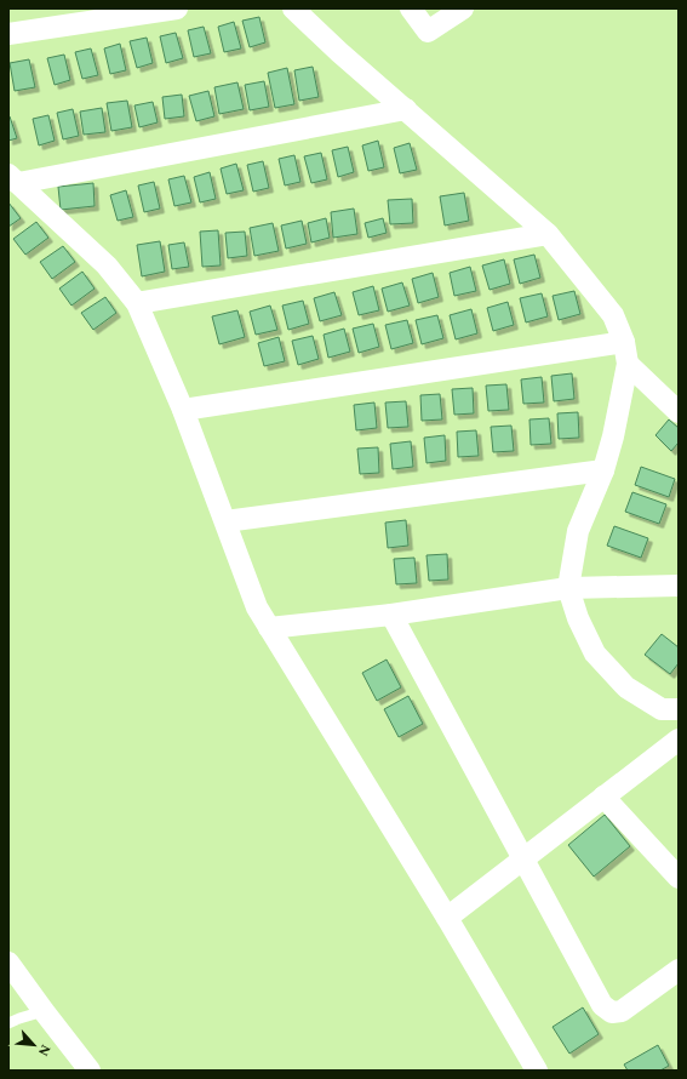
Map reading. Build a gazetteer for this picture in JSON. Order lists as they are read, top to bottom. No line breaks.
{"north":"bottom right"}
